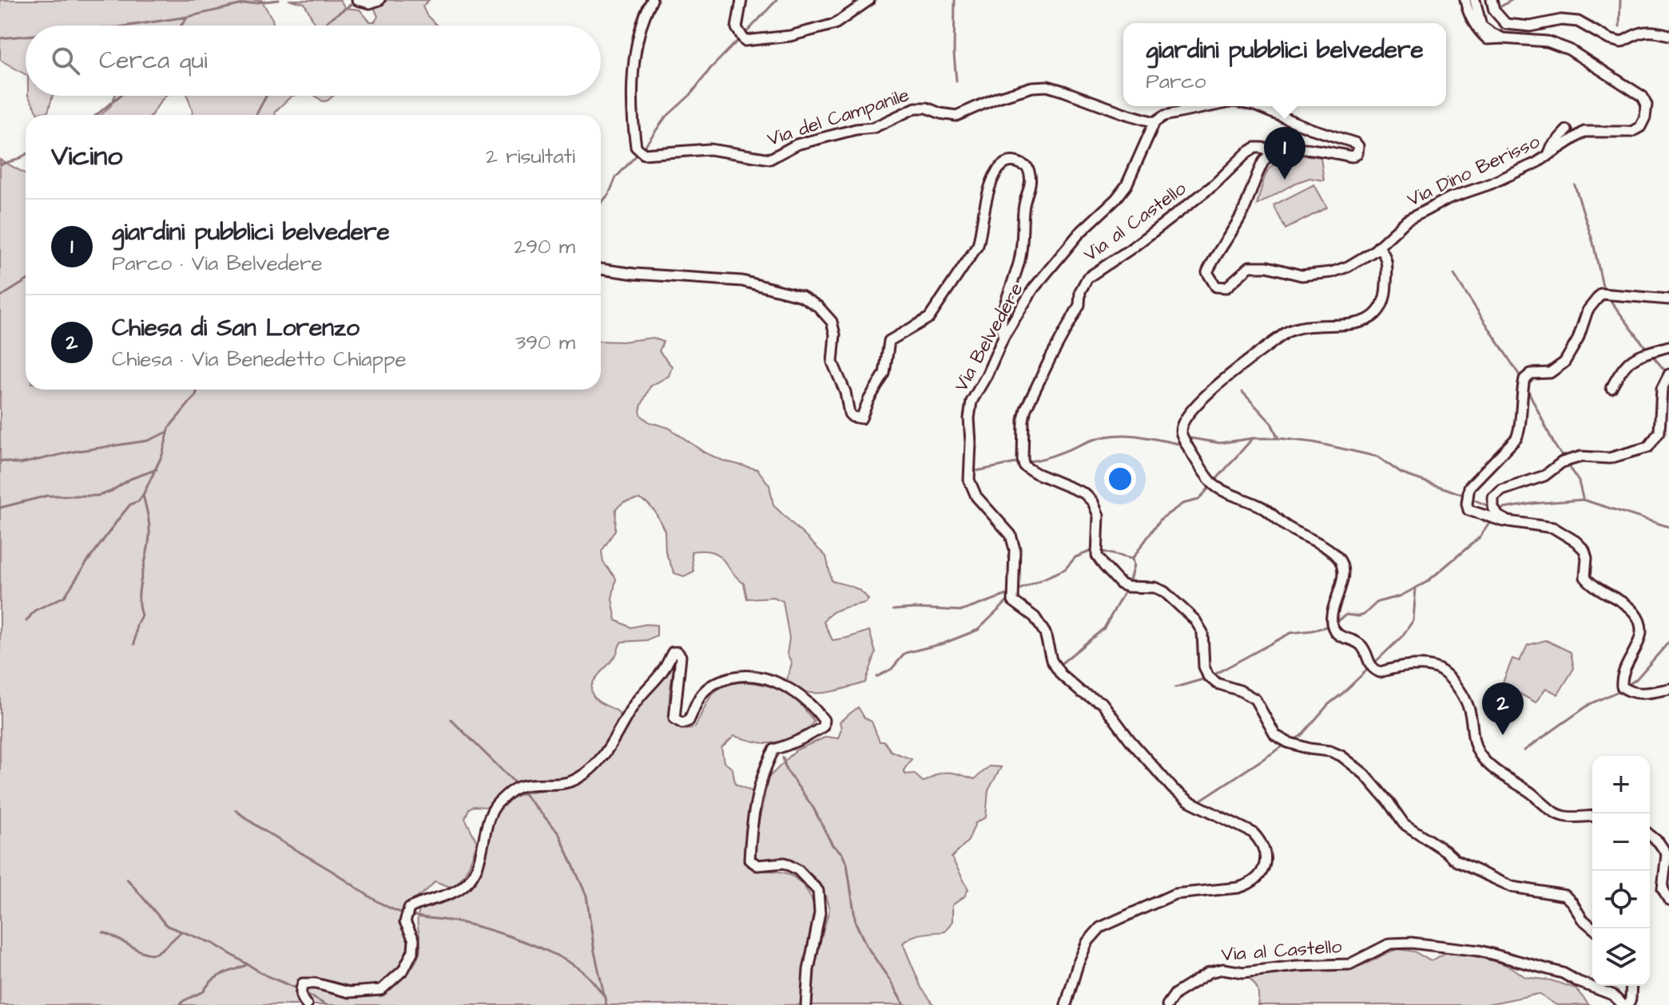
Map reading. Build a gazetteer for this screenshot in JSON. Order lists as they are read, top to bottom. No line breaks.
{"streets":{"street":["Via del Campanile","Via Dino Berisso","Via al Castello","Via Belvedere"]},"crossings":[["Via del Campanile","Via Belvedere"],["Via Dino Berisso","Via al Castello"]],"page":{"popup":["giardini pubblici belvedere","Parco"],"search":"Cerca qui","heading":["Vicino","2 risultati"],"pins":["1","2"],"list":[{"mark":"1","name":"giardini pubblici belvedere","note":"Parco · Via Belvedere","value":"290 m"},{"mark":"2","name":"Chiesa di San Lorenzo","note":"Chiesa · Via Benedetto Chiappe","value":"390 m"}],"map_buttons":["+","−"]}}
